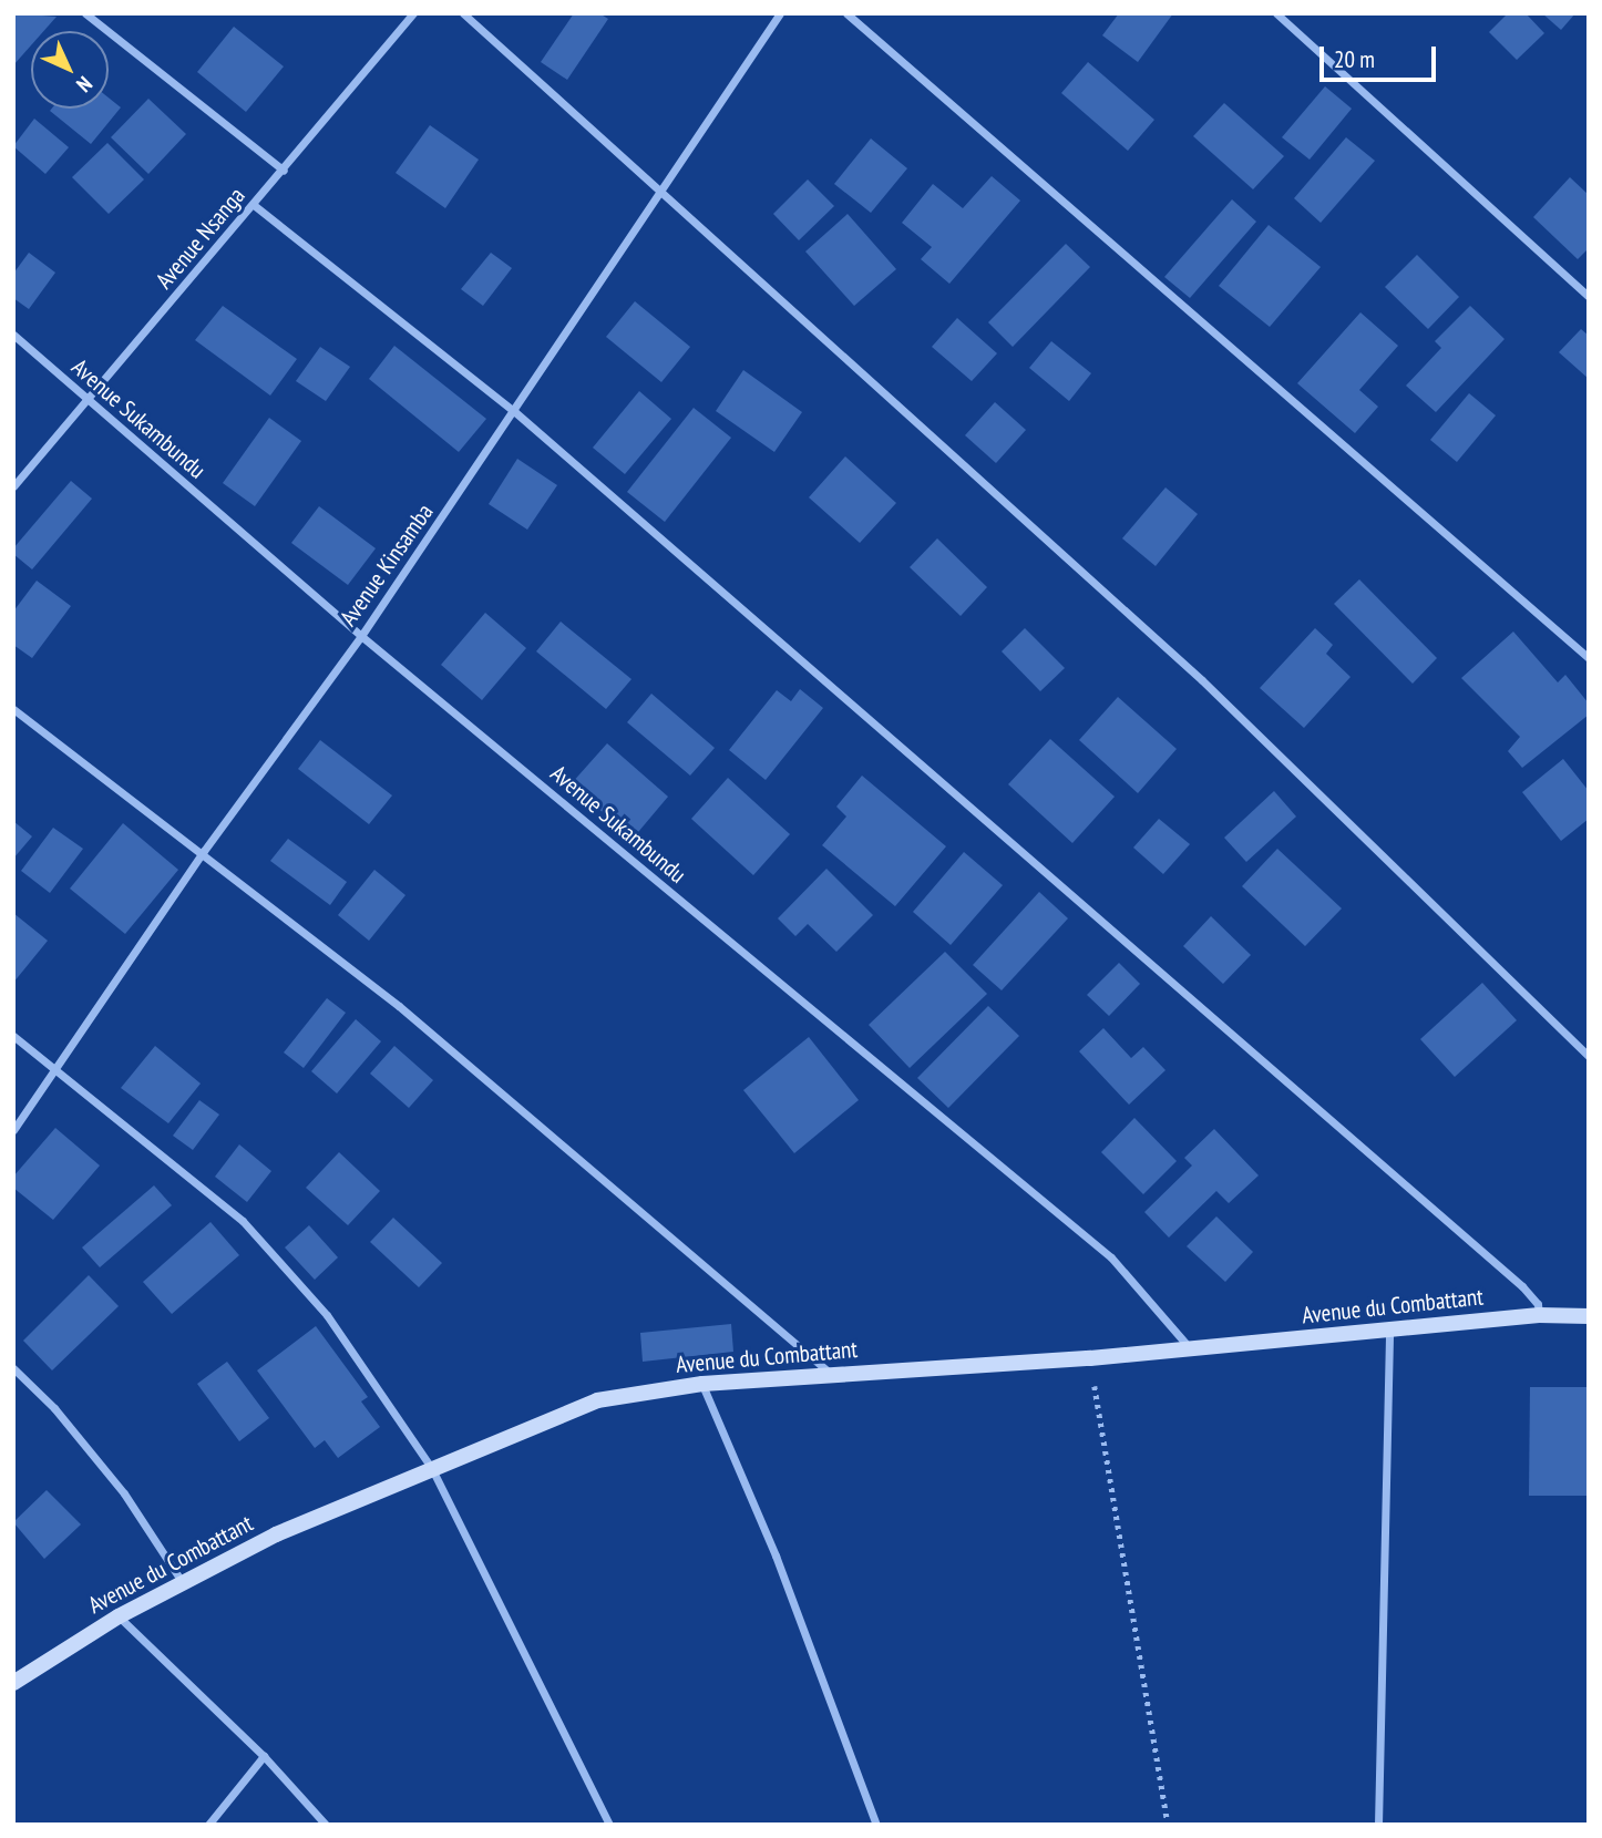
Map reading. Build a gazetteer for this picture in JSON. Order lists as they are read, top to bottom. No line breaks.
{"streets":{"street":["Avenue Nsanga","Avenue Sukambundu","Avenue Kinsamba","Avenue du Combattant"]},"crossings":[["Avenue Nsanga","Avenue Sukambundu"],["Avenue Sukambundu","Avenue Kinsamba"],["Avenue Sukambundu","Avenue du Combattant"]],"scale_bar":"20 m","north":"bottom right"}
